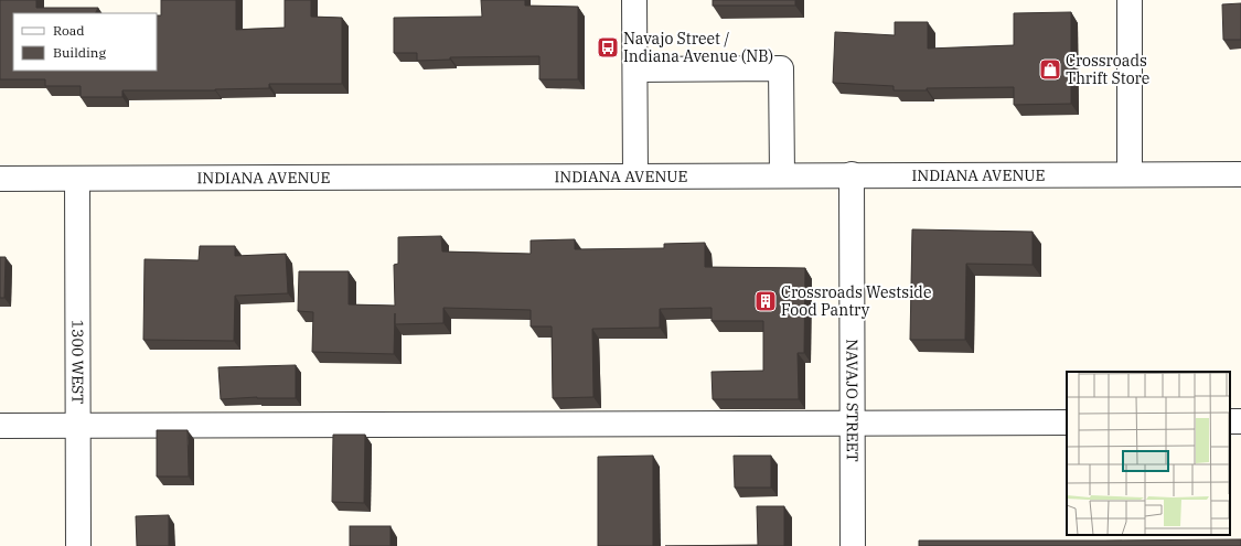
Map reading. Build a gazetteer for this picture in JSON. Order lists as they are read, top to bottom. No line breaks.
{"streets":{"street":["INDIANA AVENUE","1300 WEST","NAVAJO STREET"]},"crossings":[["INDIANA AVENUE","1300 WEST"],["INDIANA AVENUE","NAVAJO STREET"]],"places":{"bus stop":["Navajo Street / Indiana Avenue (NB)"],"shop":["Crossroads Thrift Store"],"building":["Crossroads Westside Food Pantry"]},"legend":["Road","Building"]}
